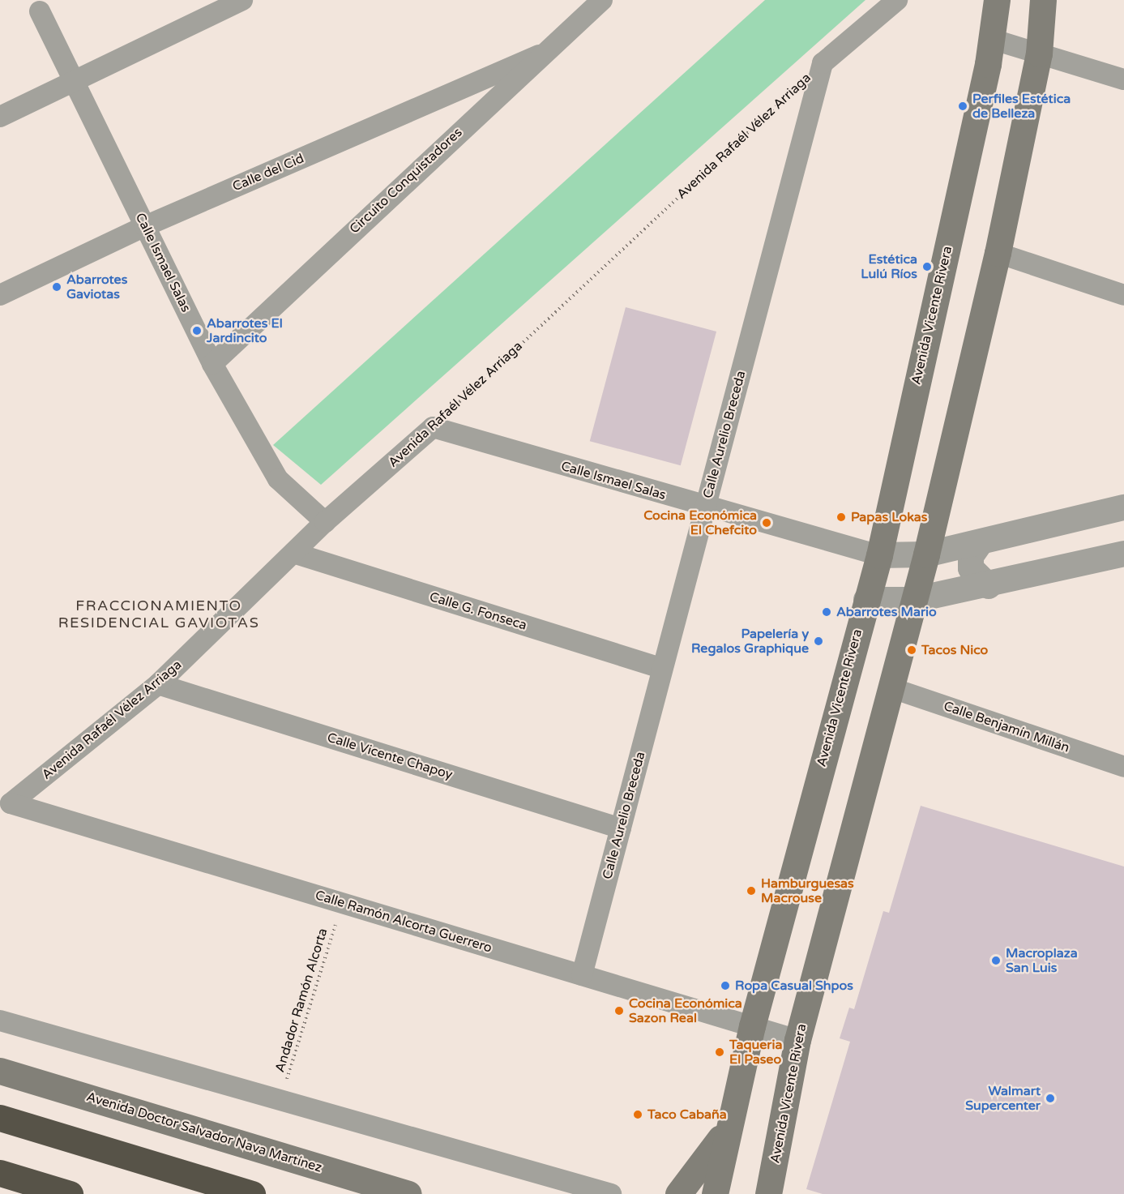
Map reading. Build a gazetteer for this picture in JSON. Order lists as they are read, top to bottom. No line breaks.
{"streets":{"main road":["Avenida Vicente Rivera","Avenida Doctor Salvador Nava Martínez"],"street":["Avenida Rafaél Vélez Arriaga","Calle del Cid","Circuito Conquistadores","Calle Ismael Salas","Calle Aurelio Breceda","Calle G. Fonseca","Calle Benjamín Millán","Calle Vicente Chapoy","Calle Ramón Alcorta Guerrero"],"path":["Andador Ramón Alcorta"]},"crossings":[["Avenida Rafaél Vélez Arriaga","Calle Ismael Salas"],["Avenida Rafaél Vélez Arriaga","Calle Aurelio Breceda"],["Avenida Rafaél Vélez Arriaga","Calle G. Fonseca"],["Avenida Rafaél Vélez Arriaga","Calle Vicente Chapoy"],["Avenida Rafaél Vélez Arriaga","Calle Ramón Alcorta Guerrero"],["Calle del Cid","Circuito Conquistadores"],["Calle del Cid","Calle Ismael Salas"],["Circuito Conquistadores","Calle Ismael Salas"],["Calle Ismael Salas","Avenida Vicente Rivera"],["Calle Ismael Salas","Calle Aurelio Breceda"],["Avenida Vicente Rivera","Calle Benjamín Millán"],["Avenida Vicente Rivera","Calle Ramón Alcorta Guerrero"],["Calle Aurelio Breceda","Calle G. Fonseca"],["Calle Aurelio Breceda","Calle Vicente Chapoy"],["Calle Aurelio Breceda","Calle Ramón Alcorta Guerrero"],["Calle Ramón Alcorta Guerrero","Andador Ramón Alcorta"]],"districts":["FRACCIONAMIENTO RESIDENCIAL GAVIOTAS"],"places":["Perfiles Estética de Belleza","Estética Lulú Ríos","Abarrotes Gaviotas","Abarrotes El Jardincito","Papas Lokas","Cocina Económica El Chefcito","Abarrotes Mario","Papelería y Regalos Graphique","Tacos Nico","Hamburguesas Macrouse","Macroplaza San Luis","Ropa Casual Shpos","Cocina Económica Sazon Real","Taqueria El Paseo","Walmart Supercenter","Taco Cabaña"]}
